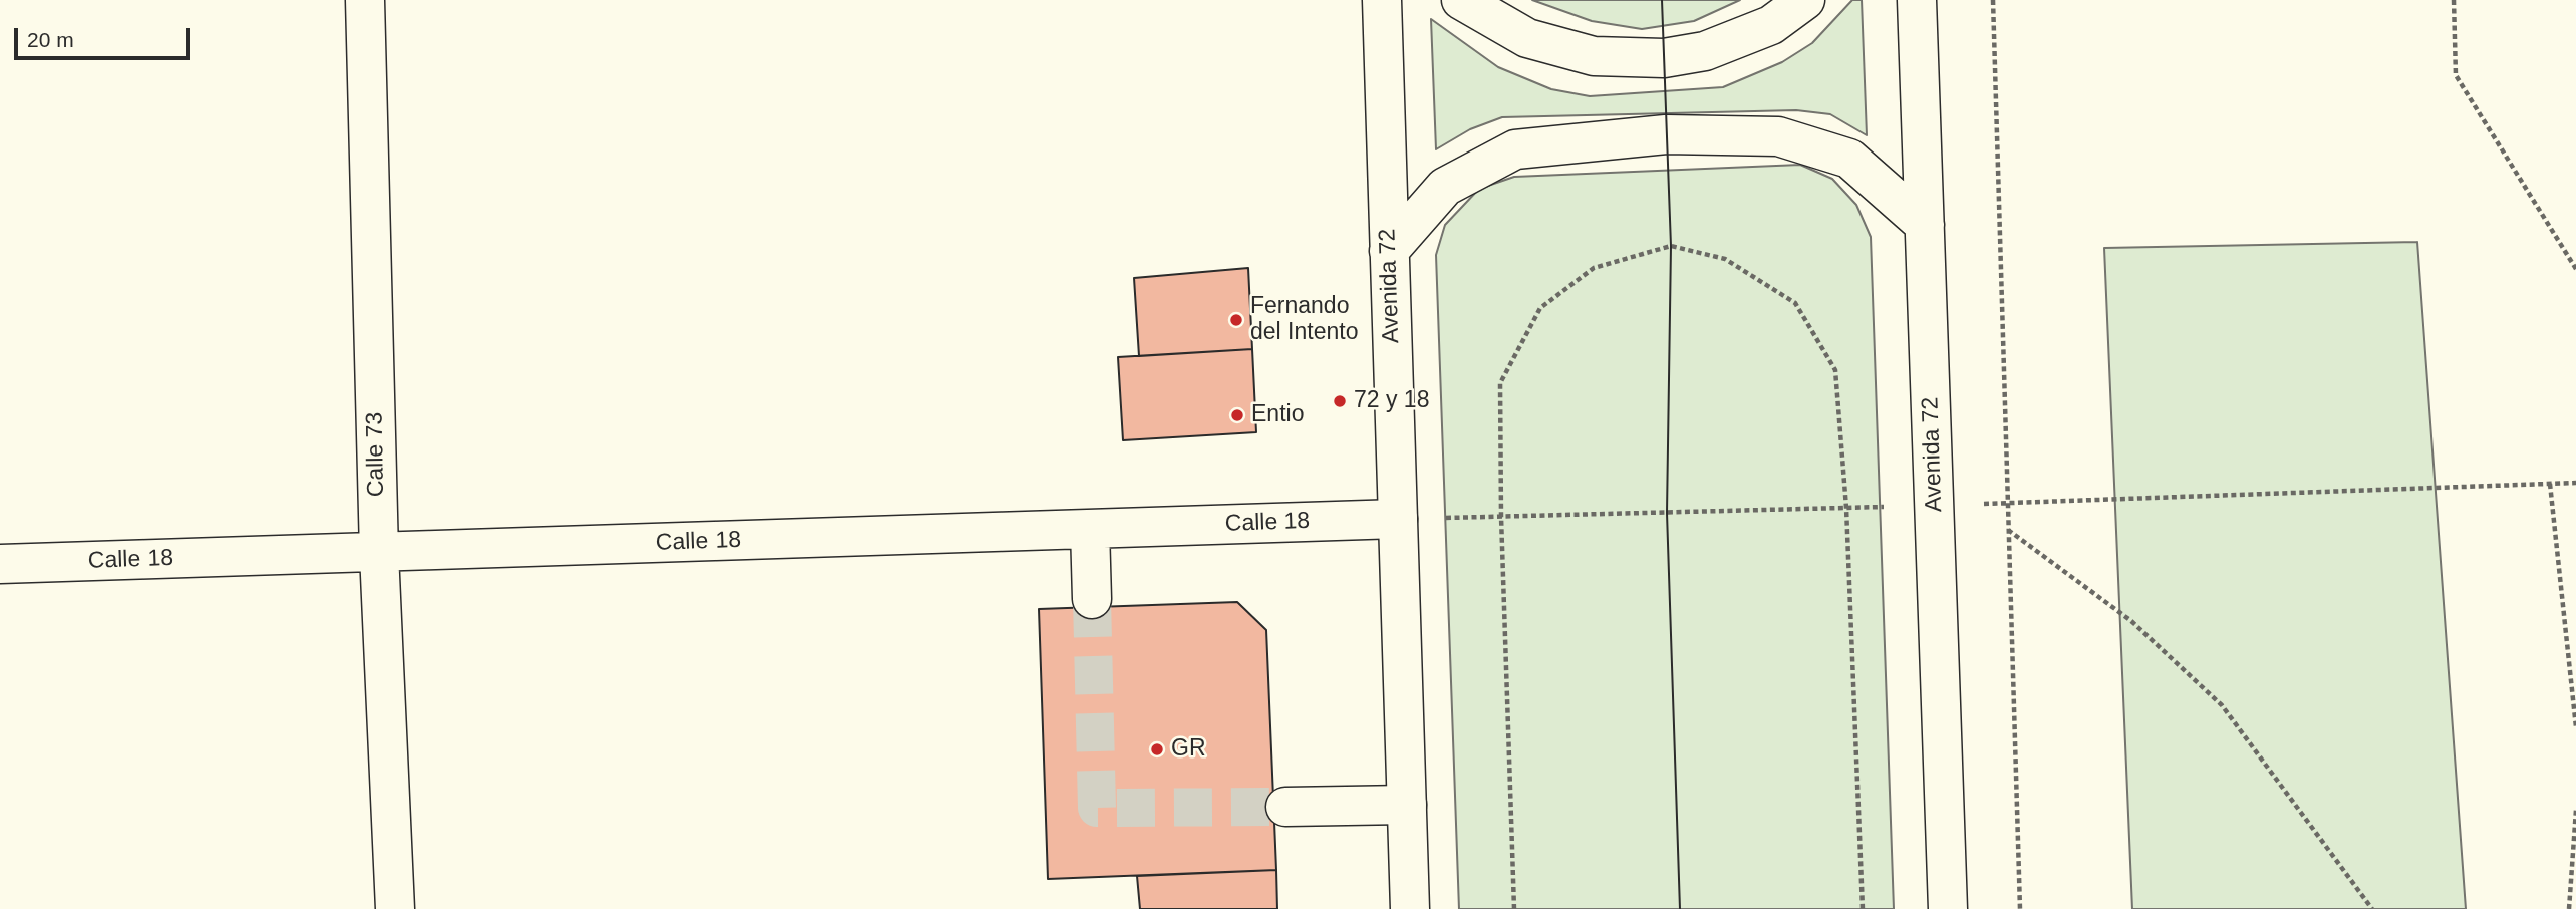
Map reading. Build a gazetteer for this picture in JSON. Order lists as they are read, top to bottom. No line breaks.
{"streets":{"main road":["Avenida 72","Calle 73","Calle 18"]},"crossings":[["Avenida 72","Calle 18"],["Calle 73","Calle 18"]],"places":["Fernando del Intento","72 y 18","Entio","GR"],"scale_bar":"20 m"}
